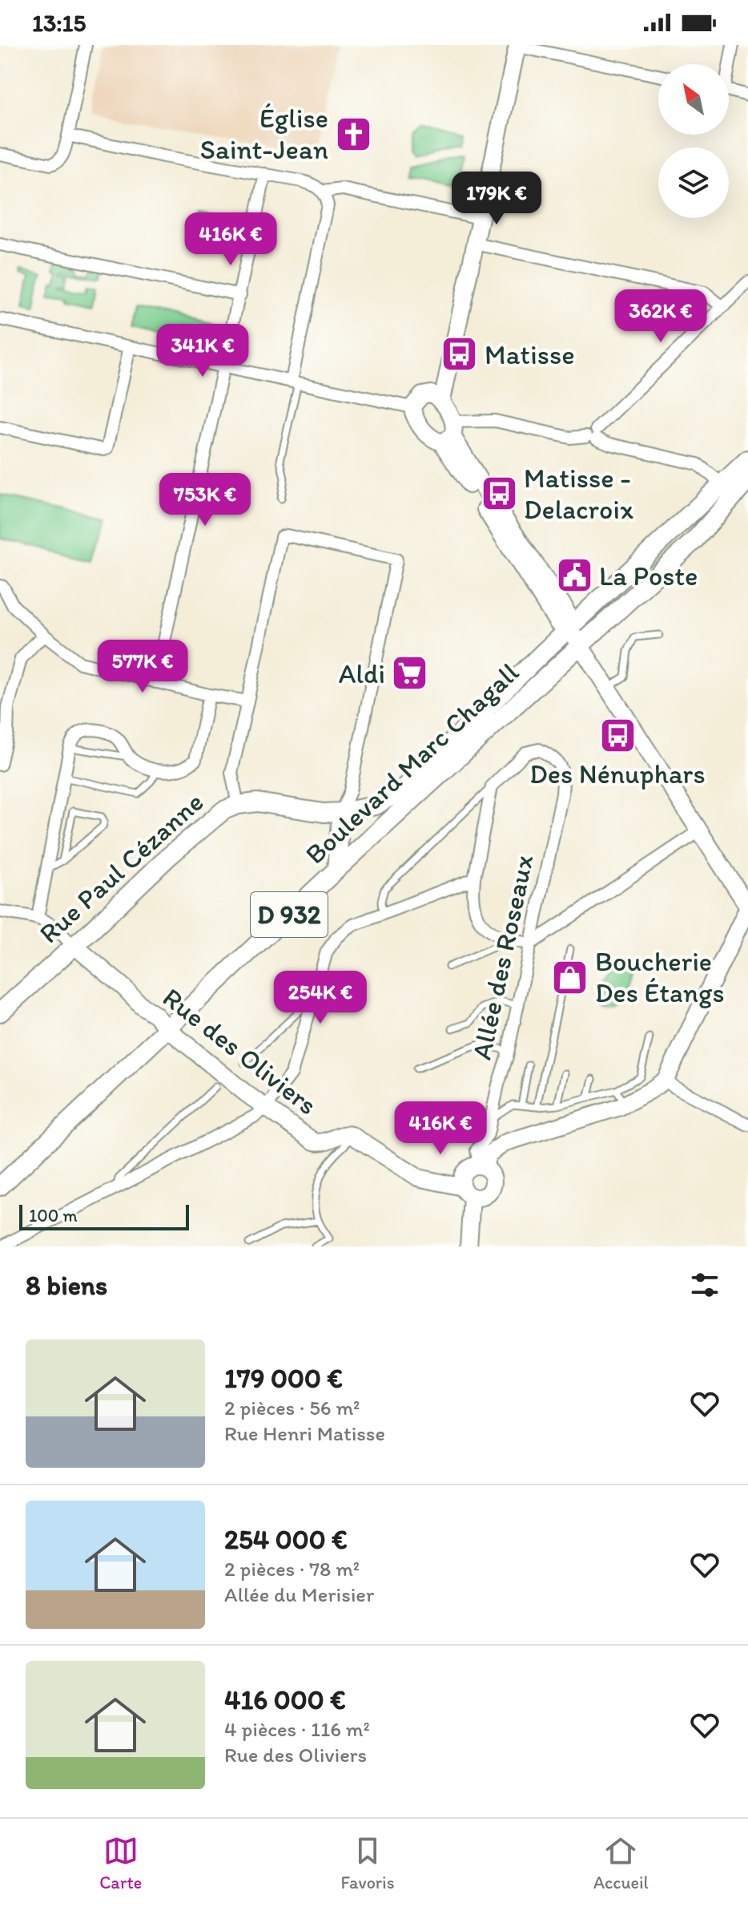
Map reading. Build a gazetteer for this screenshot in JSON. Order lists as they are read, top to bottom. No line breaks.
{"streets":{"main road":["Boulevard Marc Chagall","Rue Paul Cézanne","D 932"],"street":["Allée des Roseaux","Rue des Oliviers"]},"crossings":[["Boulevard Marc Chagall","D 932"],["Boulevard Marc Chagall","Rue des Oliviers"],["Rue Paul Cézanne","Rue des Oliviers"]],"places":{"church":["Église Saint-Jean"],"bus stop":["Matisse","Matisse - Delacroix","Des Nénuphars"],"public building":["La Poste"],"supermarket":["Aldi"],"shop":["Boucherie Des Étangs"]},"scale_bar":"100 m","north":"top left","page":{"status":"13:15","price":["179K €","416K €","362K €","341K €","753K €","577K €","254K €","416K €"],"scale":"100 m","heading":"8 biens","list":[{"name":"179 000 €","note":"2 pièces · 56 m² · Rue Henri Matisse"},{"name":"254 000 €","note":"2 pièces · 78 m² · Allée du Merisier"},{"name":"416 000 €","note":"4 pièces · 116 m² · Rue des Oliviers"}],"tabs":["Carte","Favoris","Accueil"]}}
